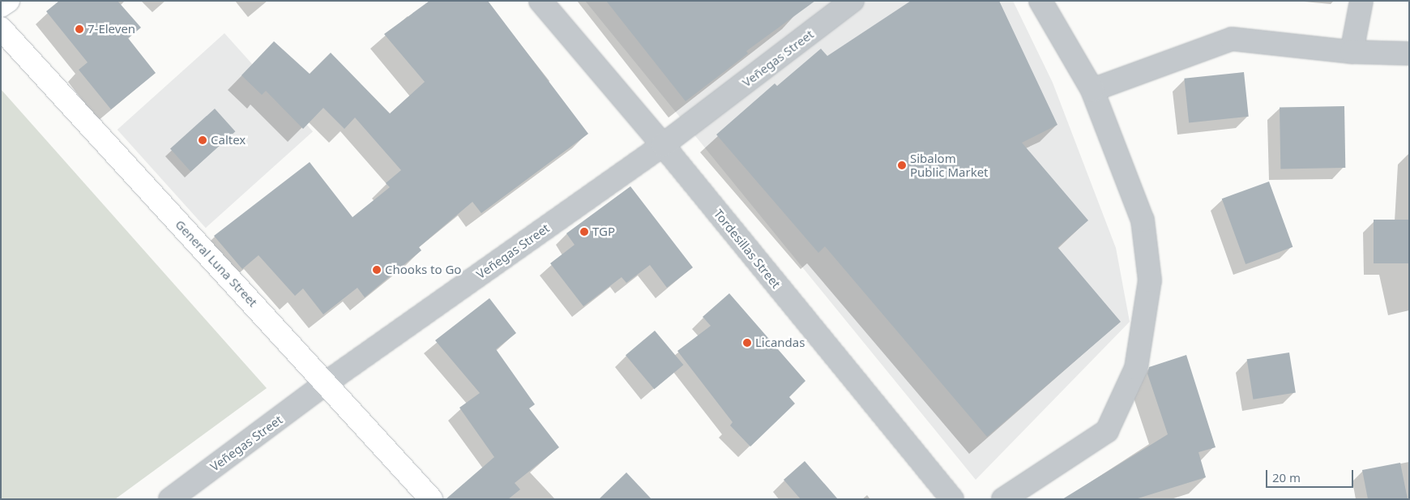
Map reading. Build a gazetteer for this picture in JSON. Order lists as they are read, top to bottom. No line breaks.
{"streets":{"main road":["General Luna Street"],"street":["Veñegas Street","Tordesillas Street"]},"crossings":[["Veñegas Street","Tordesillas Street"],["Veñegas Street","General Luna Street"]],"places":["7-Eleven","Caltex","Sibalom Public Market","TGP","Chooks to Go","Licandas"],"scale_bar":"20 m"}
